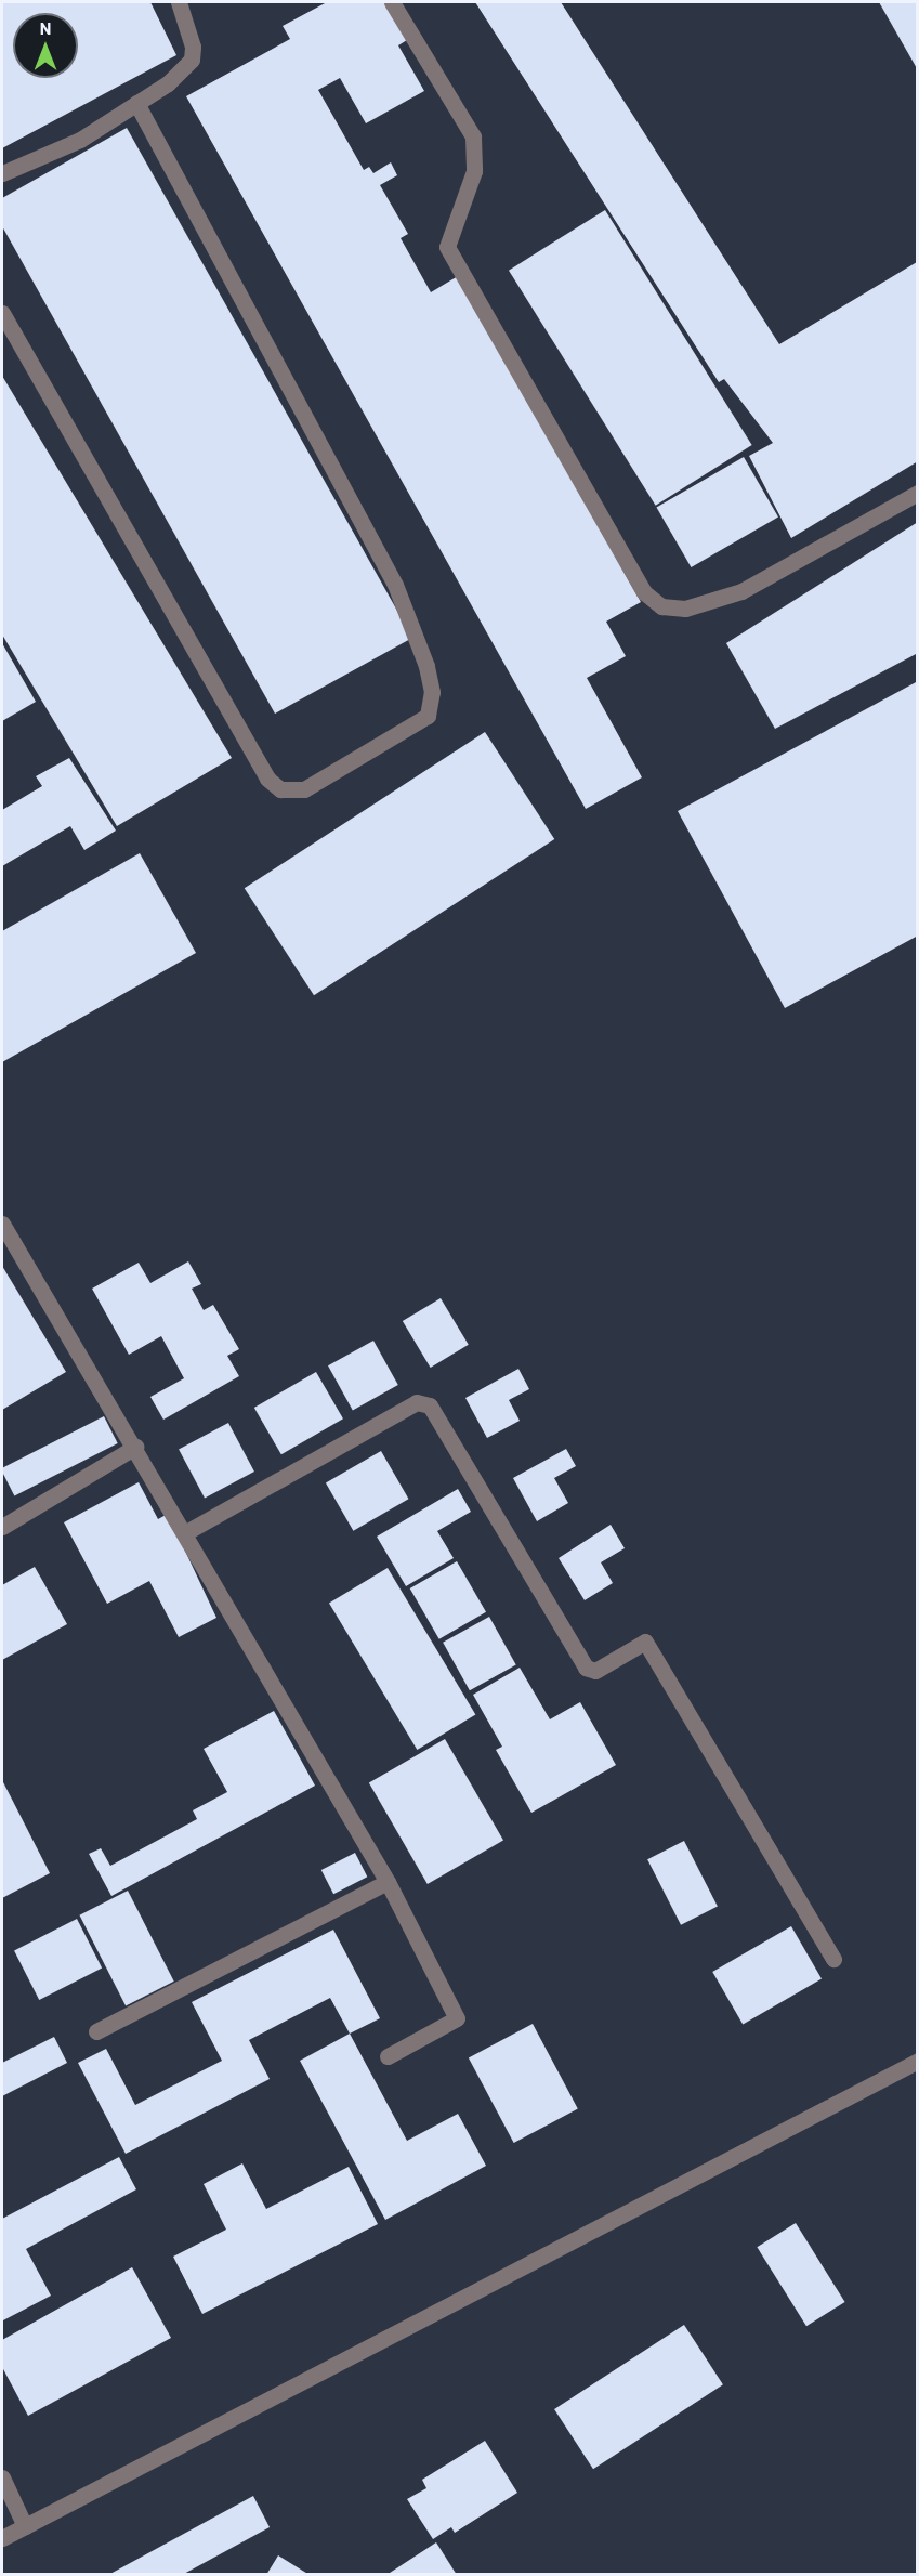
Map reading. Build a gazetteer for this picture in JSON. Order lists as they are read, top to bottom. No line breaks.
{"north":"top"}
